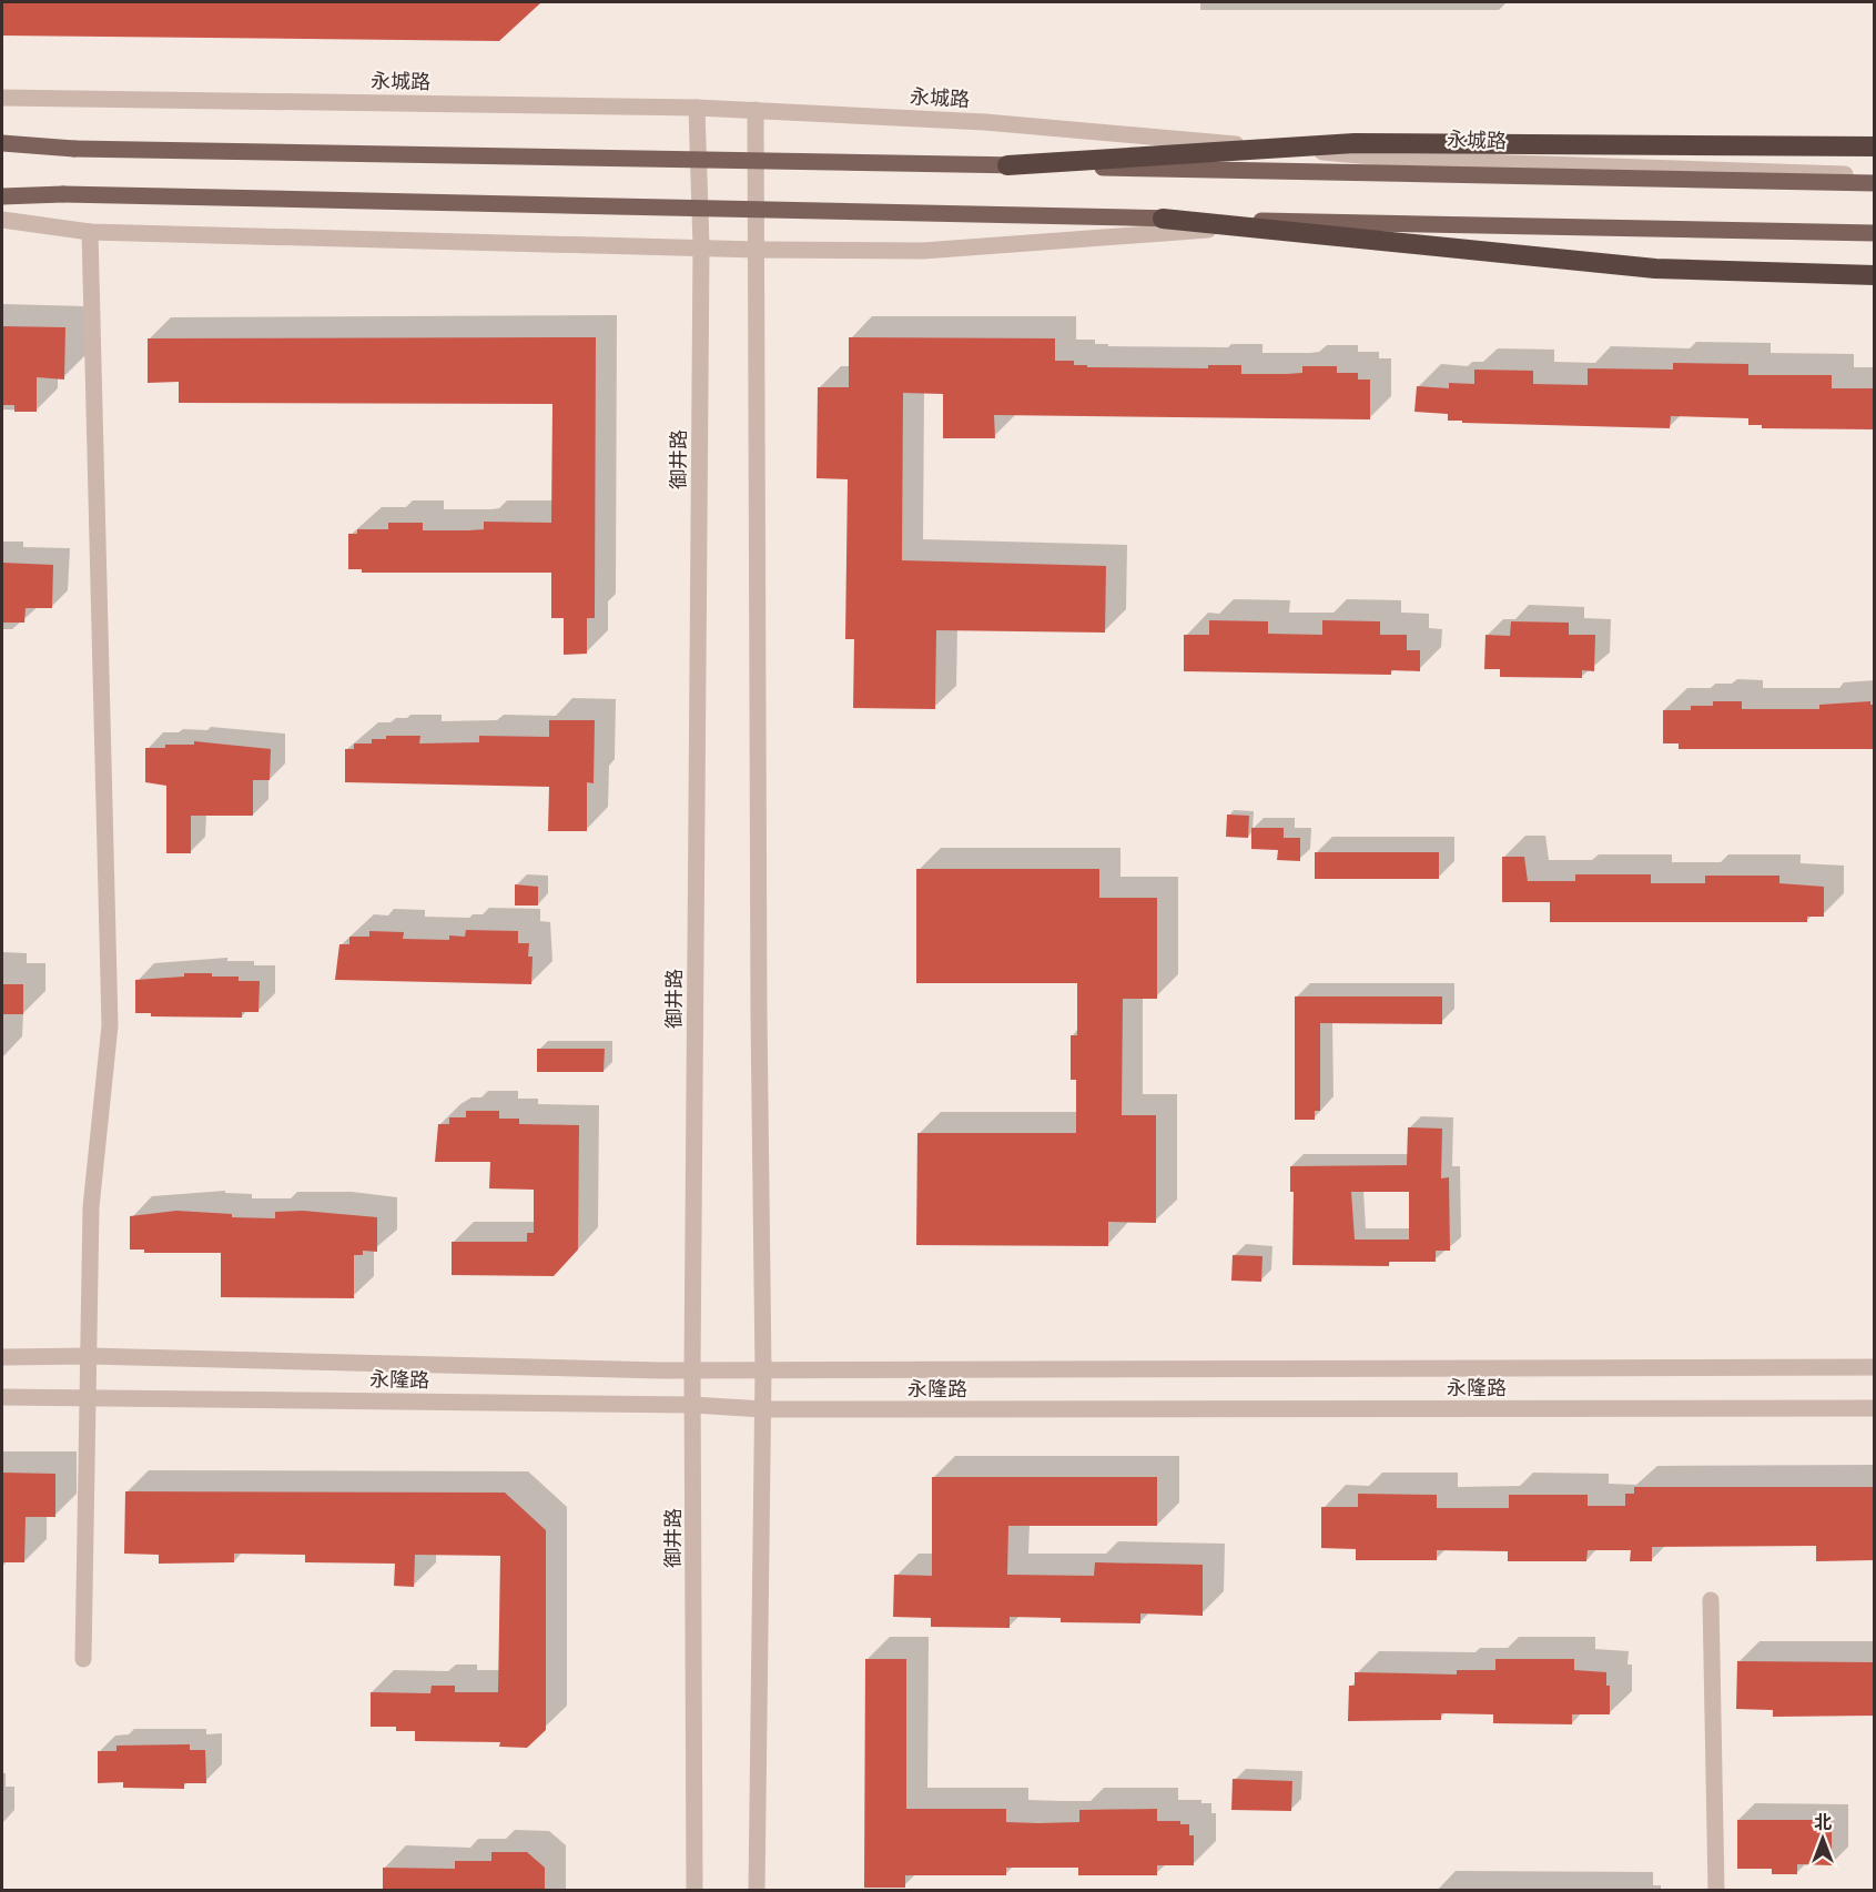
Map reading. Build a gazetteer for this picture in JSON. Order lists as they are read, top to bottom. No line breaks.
{"streets":{"street":["永城路","御井路","永隆路"]},"crossings":[["永城路","御井路"],["御井路","永隆路"]],"north":"top"}
